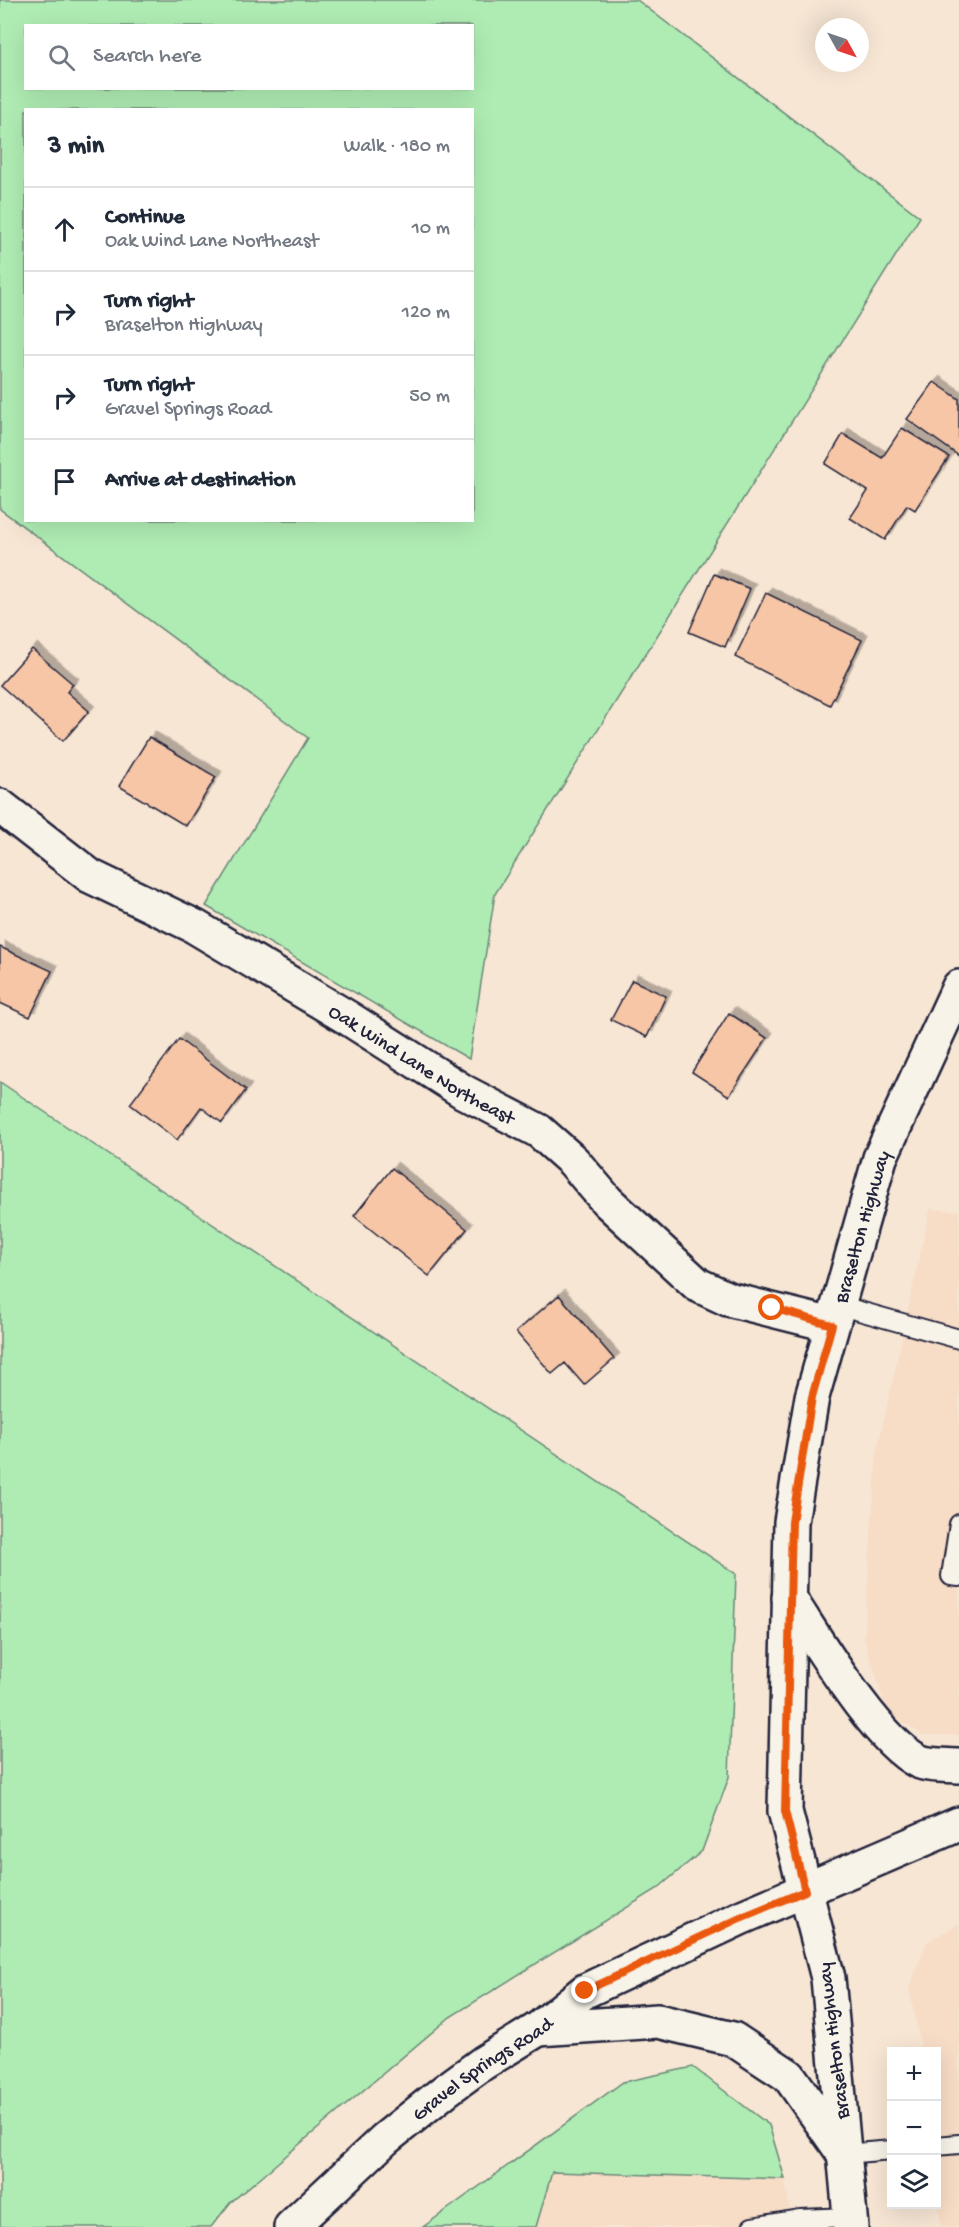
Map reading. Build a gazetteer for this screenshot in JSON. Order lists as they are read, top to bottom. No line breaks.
{"streets":{"main road":["Oak Wind Lane Northeast","Braselton Highway","Gravel Springs Road"]},"crossings":[["Oak Wind Lane Northeast","Braselton Highway"],["Braselton Highway","Gravel Springs Road"]],"north":"bottom right","page":{"search":"Search here","heading":["3 min","Walk · 180 m"],"list":[["Continue","Oak Wind Lane Northeast","10 m"],["Turn right","Braselton Highway","120 m"],["Turn right","Gravel Springs Road","50 m"],"Arrive at destination"],"map_buttons":["+","−"]}}
